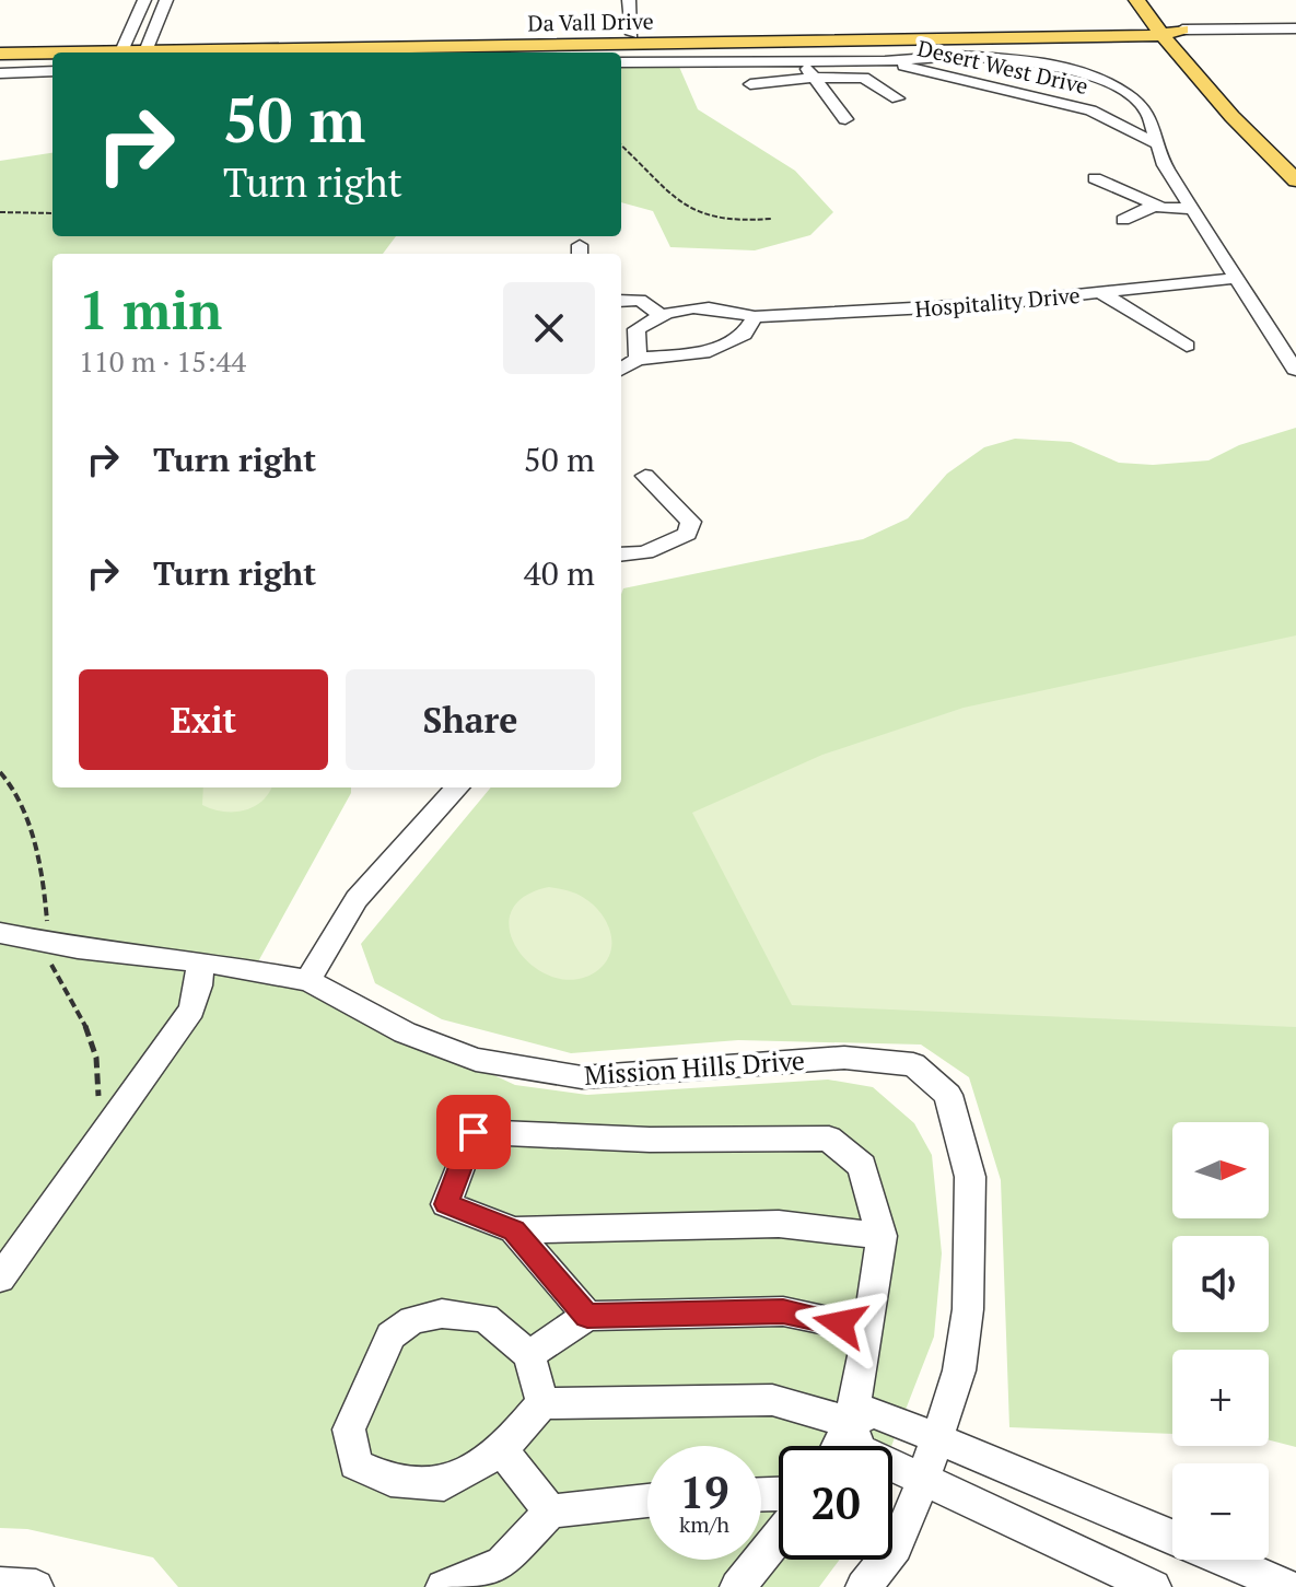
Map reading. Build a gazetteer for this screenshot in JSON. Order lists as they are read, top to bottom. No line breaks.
{"streets":{"main road":["Da Vall Drive"],"street":["Desert West Drive","Hospitality Drive","Mission Hills Drive"]},"crossings":[["Desert West Drive","Hospitality Drive"]],"north":"right","page":{"turn":["50 m","Turn right"],"heading":["1 min","110 m · 15:44"],"list":[{"name":"Turn right","value":"50 m"},{"name":"Turn right","value":"40 m"}],"buttons":["Exit","Share"],"map_buttons":["+","−"],"speed":"19 km/h","limit":"20"}}
